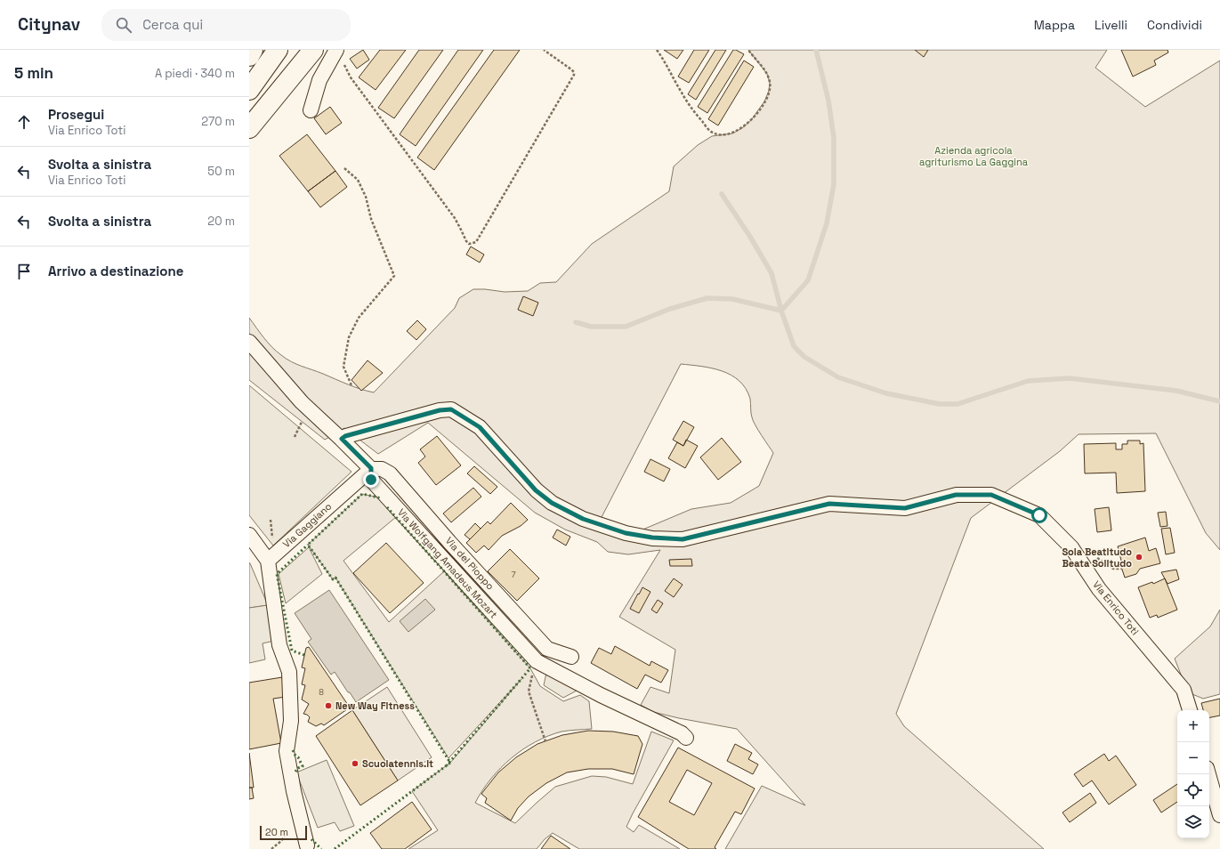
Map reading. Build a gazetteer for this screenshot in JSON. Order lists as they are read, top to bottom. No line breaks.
{"streets":{"street":["Via Gaggiano","Via Wolfgang Amadeus Mozart","Via del Pioppo","Via Enrico Toti"]},"crossings":[["Via Gaggiano","Via Wolfgang Amadeus Mozart"],["Via Gaggiano","Via del Pioppo"],["Via Wolfgang Amadeus Mozart","Via del Pioppo"]],"parks":["Azienda agricola agriturismo La Gaggina"],"places":["Sola Beatitudo Beata Solitudo","New Way Fitness","Scuolatennis.it"],"house_numbers":["7","8"],"scale_bar":"20 m","page":{"header":"Citynav","search":"Cerca qui","nav":["Mappa","Livelli","Condividi"],"heading":["5 min","A piedi · 340 m"],"list":[["Prosegui","Via Enrico Toti","270 m"],["Svolta a sinistra","Via Enrico Toti","50 m"],["Svolta a sinistra","20 m"],"Arrivo a destinazione"],"map_buttons":["+","−"],"scale":"20 m"}}
